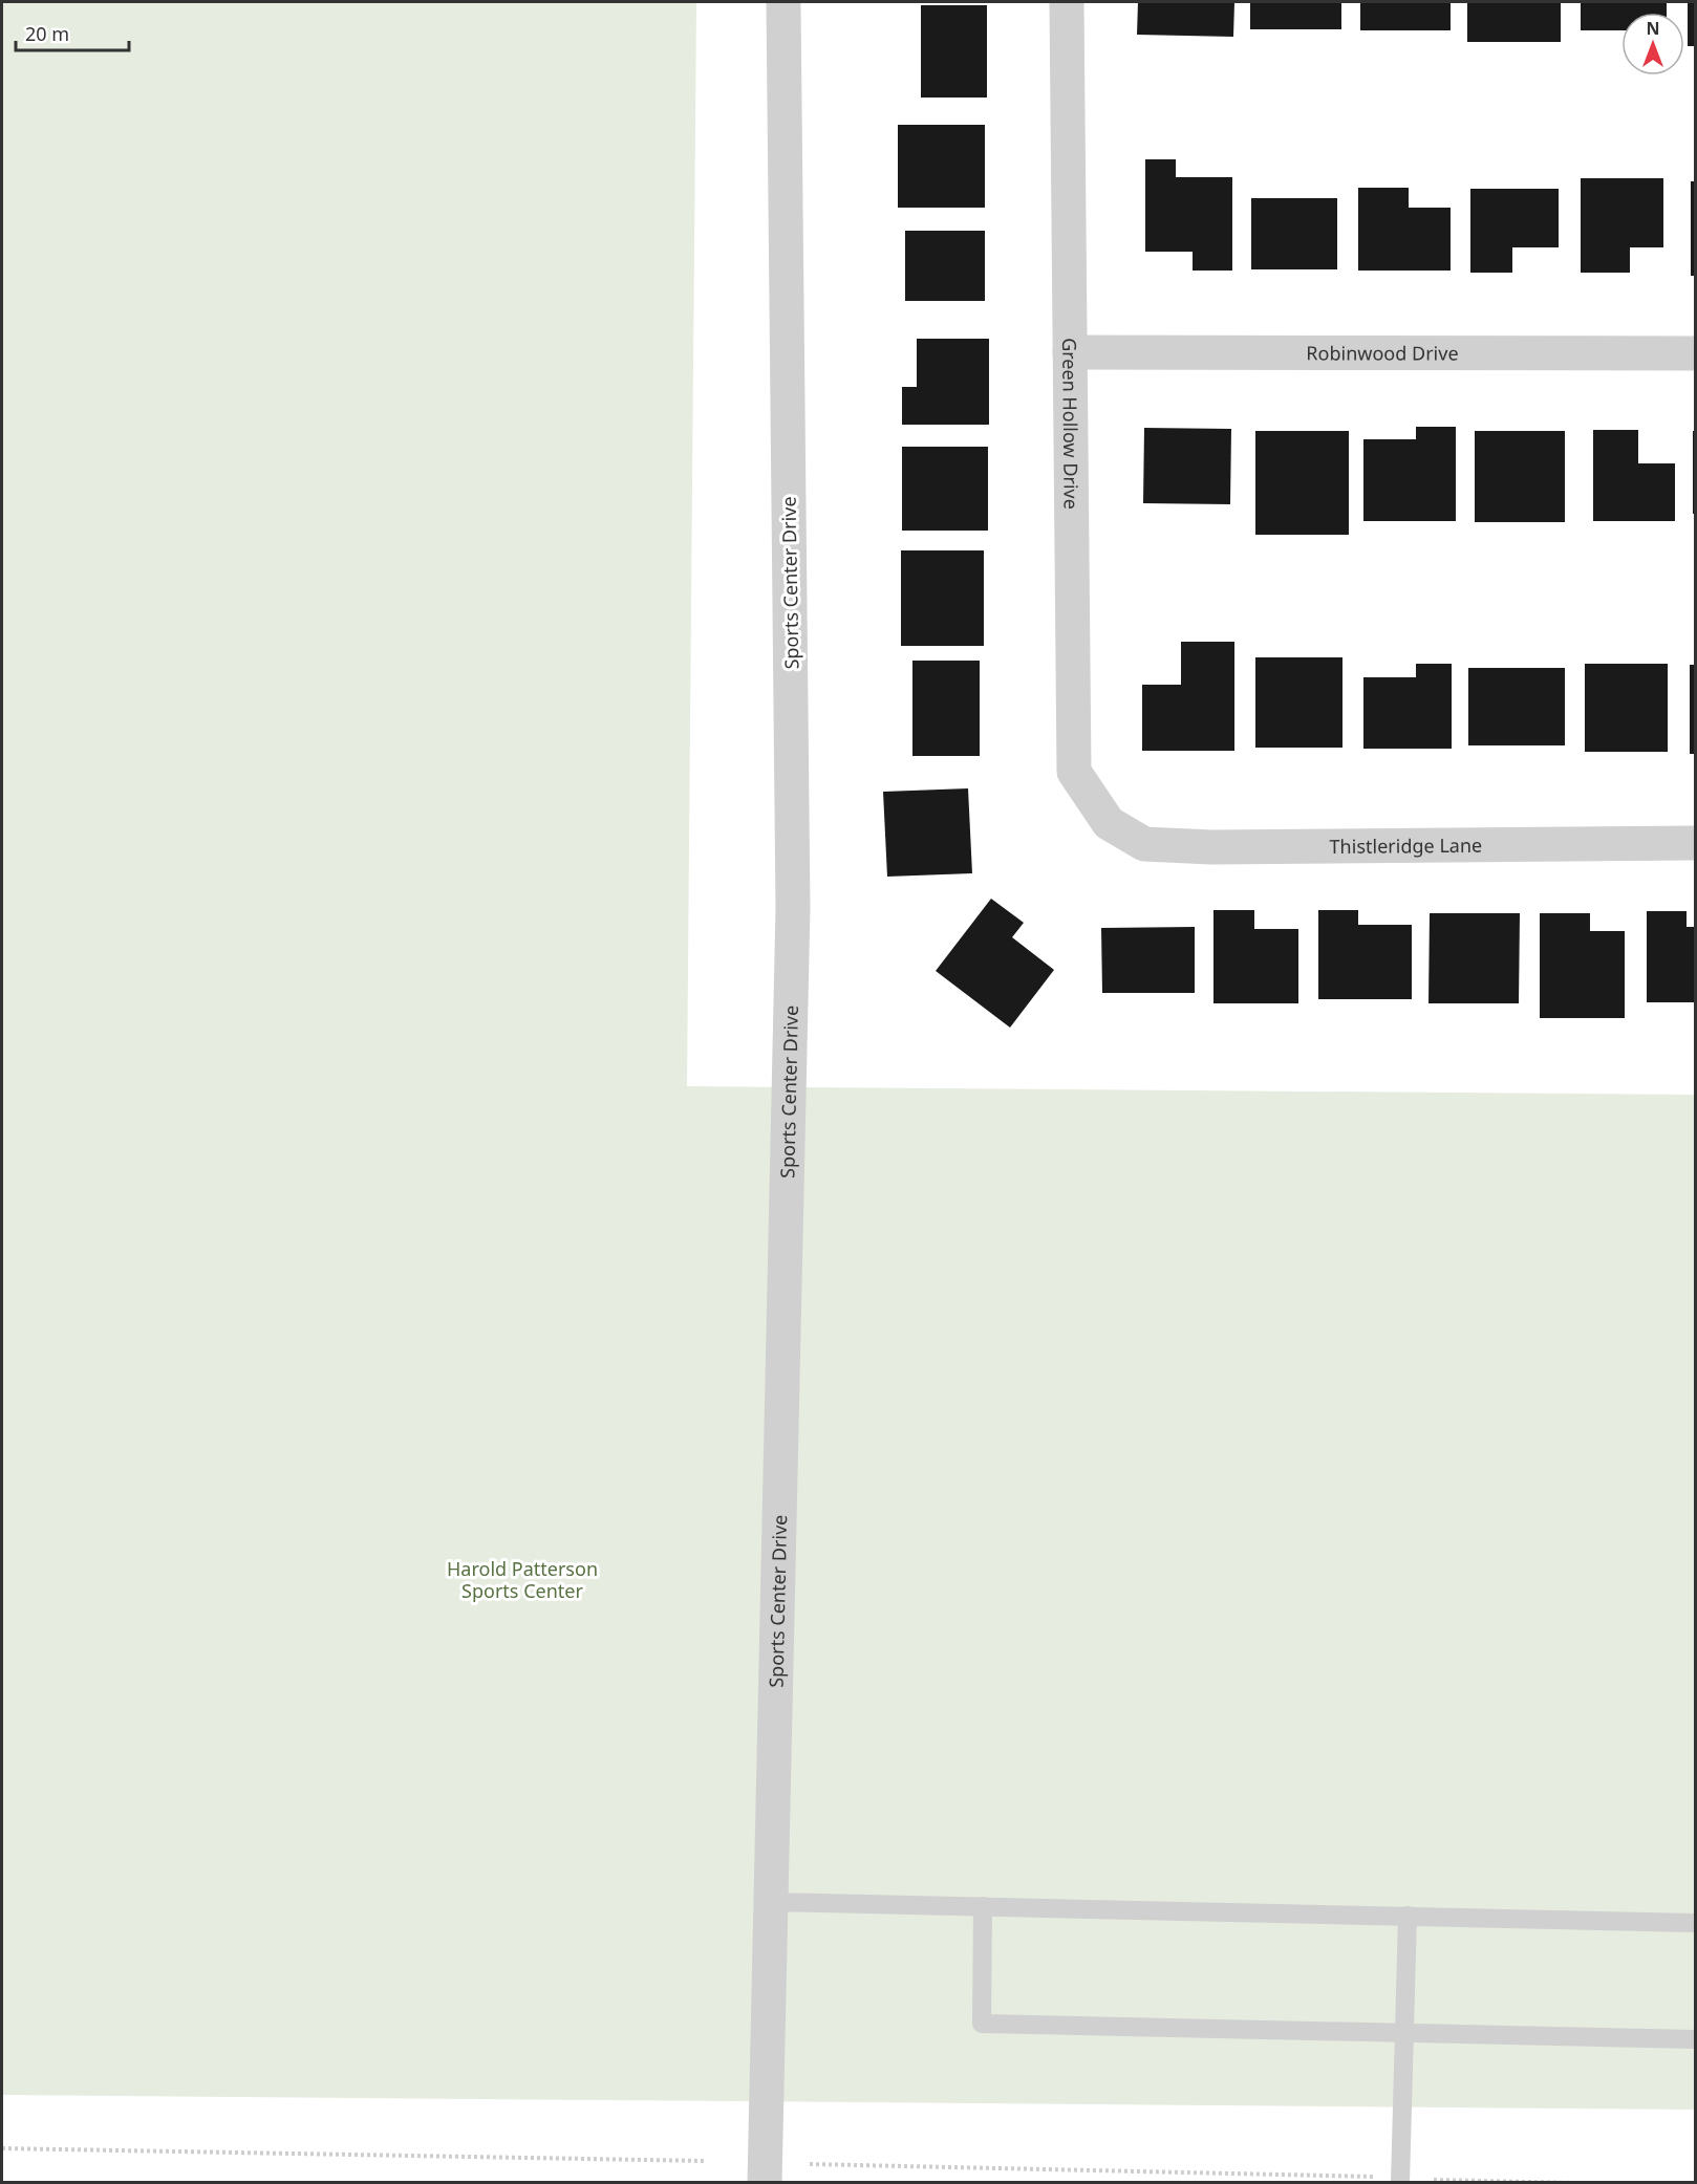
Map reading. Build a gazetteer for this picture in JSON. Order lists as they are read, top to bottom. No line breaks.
{"streets":{"street":["Robinwood Drive","Green Hollow Drive","Sports Center Drive","Thistleridge Lane"]},"crossings":[["Robinwood Drive","Green Hollow Drive"],["Green Hollow Drive","Thistleridge Lane"]],"parks":["Harold Patterson Sports Center"],"scale_bar":"20 m","north":"top"}
